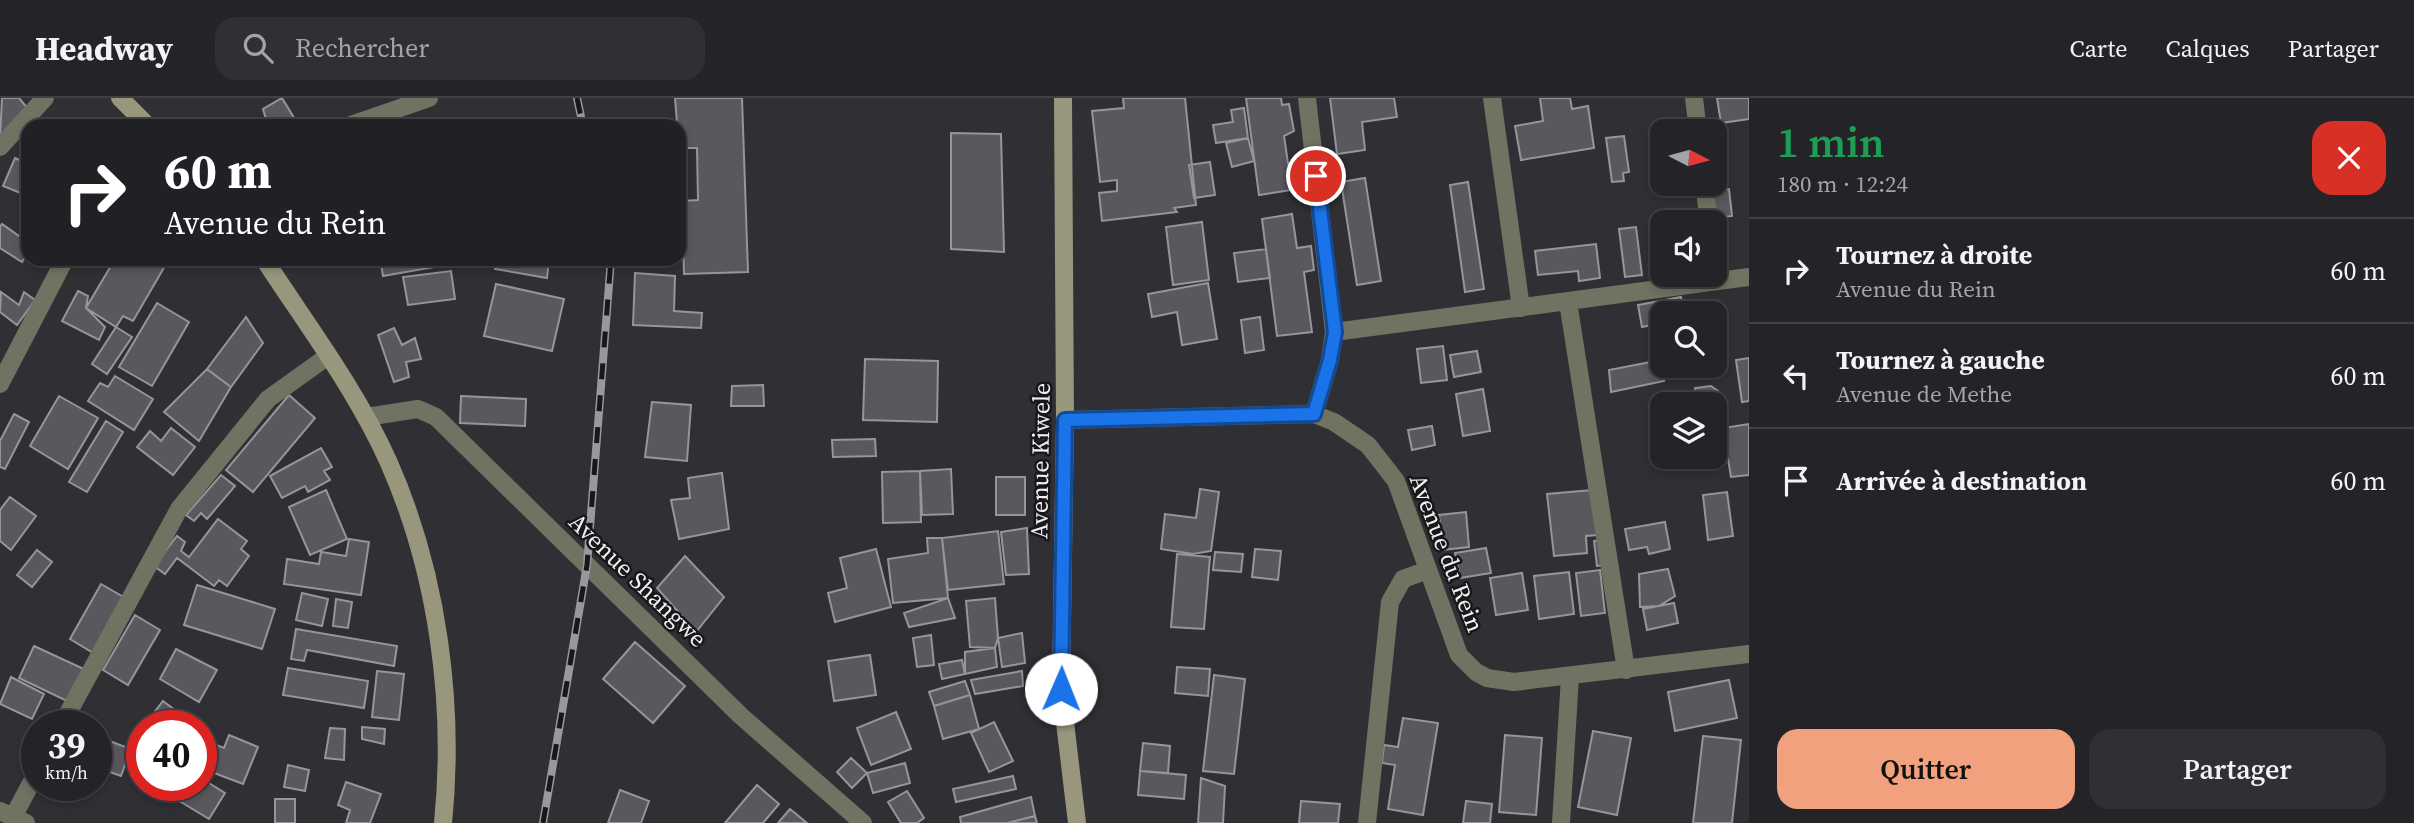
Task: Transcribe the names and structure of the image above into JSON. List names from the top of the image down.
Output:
{
  "streets": {
    "street": ["Avenue Kiwele", "Avenue du Rein", "Avenue Shangwe"]
  },
  "crossings": [
    ["Avenue Kiwele", "Avenue du Rein"]
  ],
  "north": "right",
  "page": {
    "header": "Headway",
    "search": "Rechercher",
    "nav": ["Carte", "Calques", "Partager"],
    "heading": ["1 min", "180 m · 12:24"],
    "turn": ["60 m", "Avenue du Rein"],
    "list": [
      {
        "name": "Tournez à droite",
        "note": "Avenue du Rein",
        "value": "60 m"
      },
      {
        "name": "Tournez à gauche",
        "note": "Avenue de Methe",
        "value": "60 m"
      },
      {
        "name": "Arrivée à destination",
        "value": "60 m"
      }
    ],
    "speed": "39 km/h",
    "limit": "40",
    "buttons": ["Quitter", "Partager"]
  }
}
